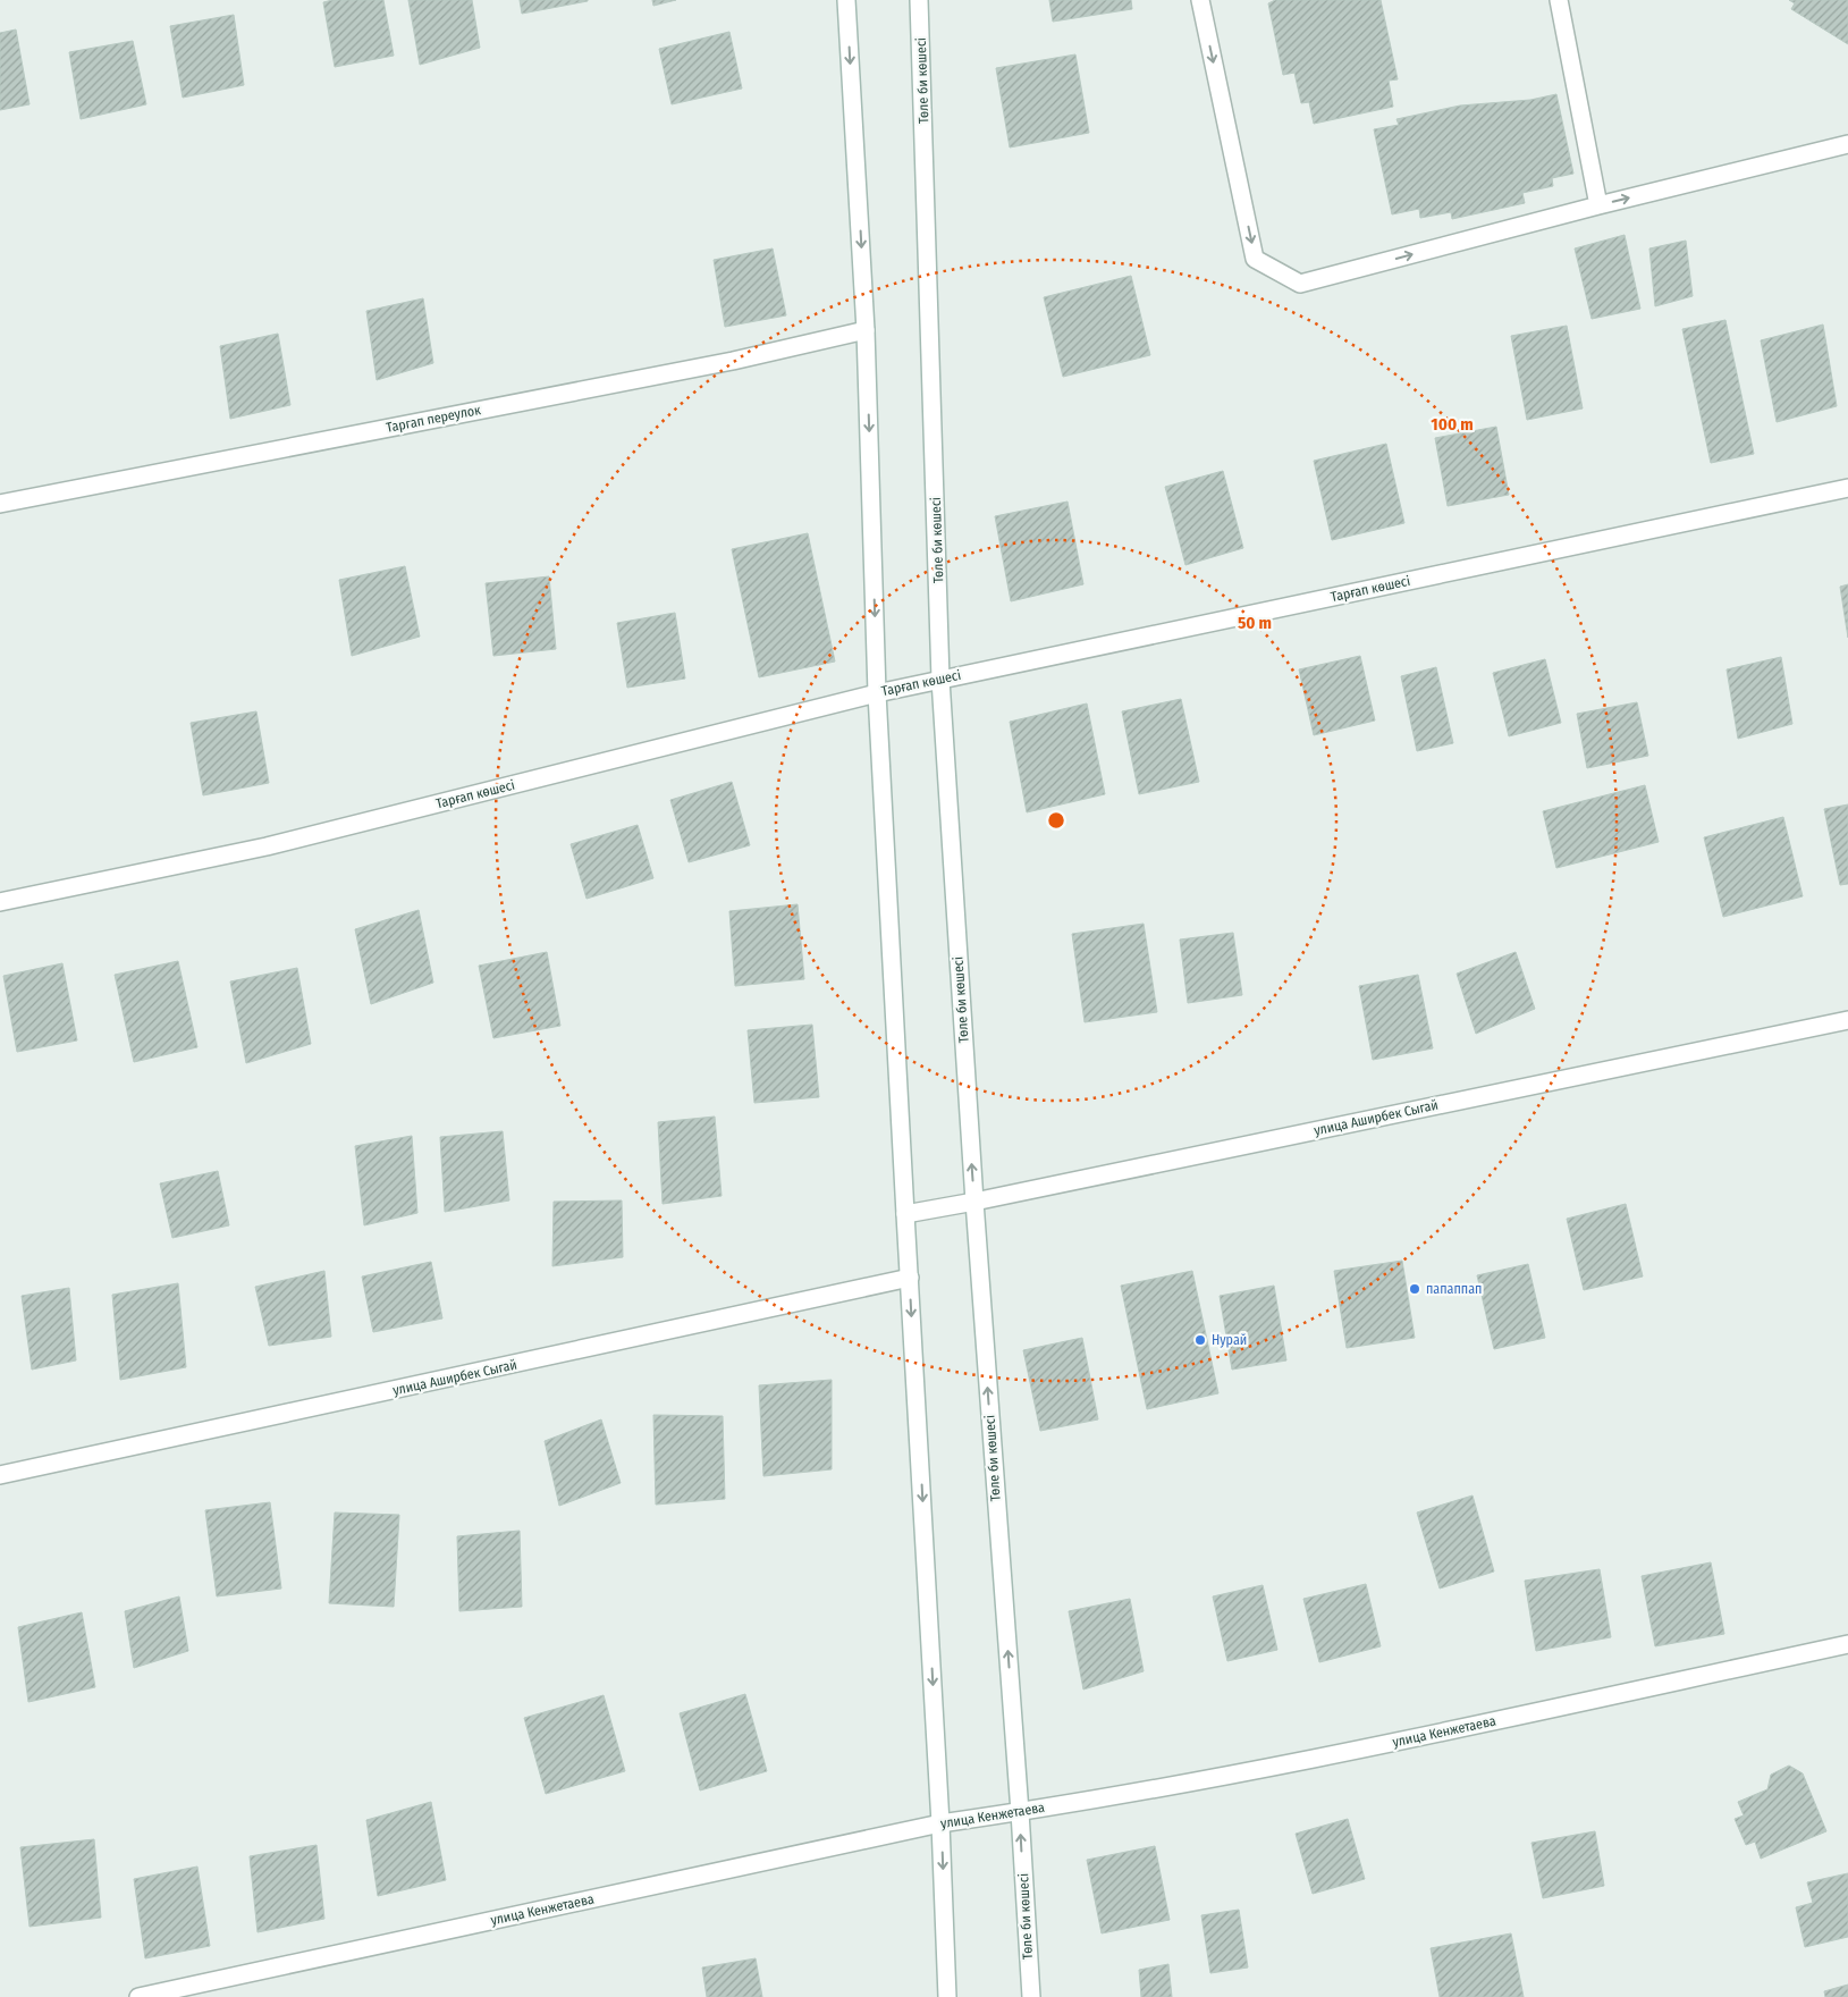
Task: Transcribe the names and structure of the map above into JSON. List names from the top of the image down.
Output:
{
  "streets": {
    "street": [
      "Төле би көшесі",
      "Таргап переулок",
      "Тарғап көшесі",
      "улица Аширбек Сыгай",
      "улица Кенжетаева"
    ]
  },
  "crossings": [
    ["Төле би көшесі", "Тарғап көшесі"],
    ["Төле би көшесі", "улица Аширбек Сыгай"],
    ["Төле би көшесі", "улица Кенжетаева"]
  ],
  "places": ["папаппап", "Нурай"],
  "rings": ["100 m", "50 m"]
}
